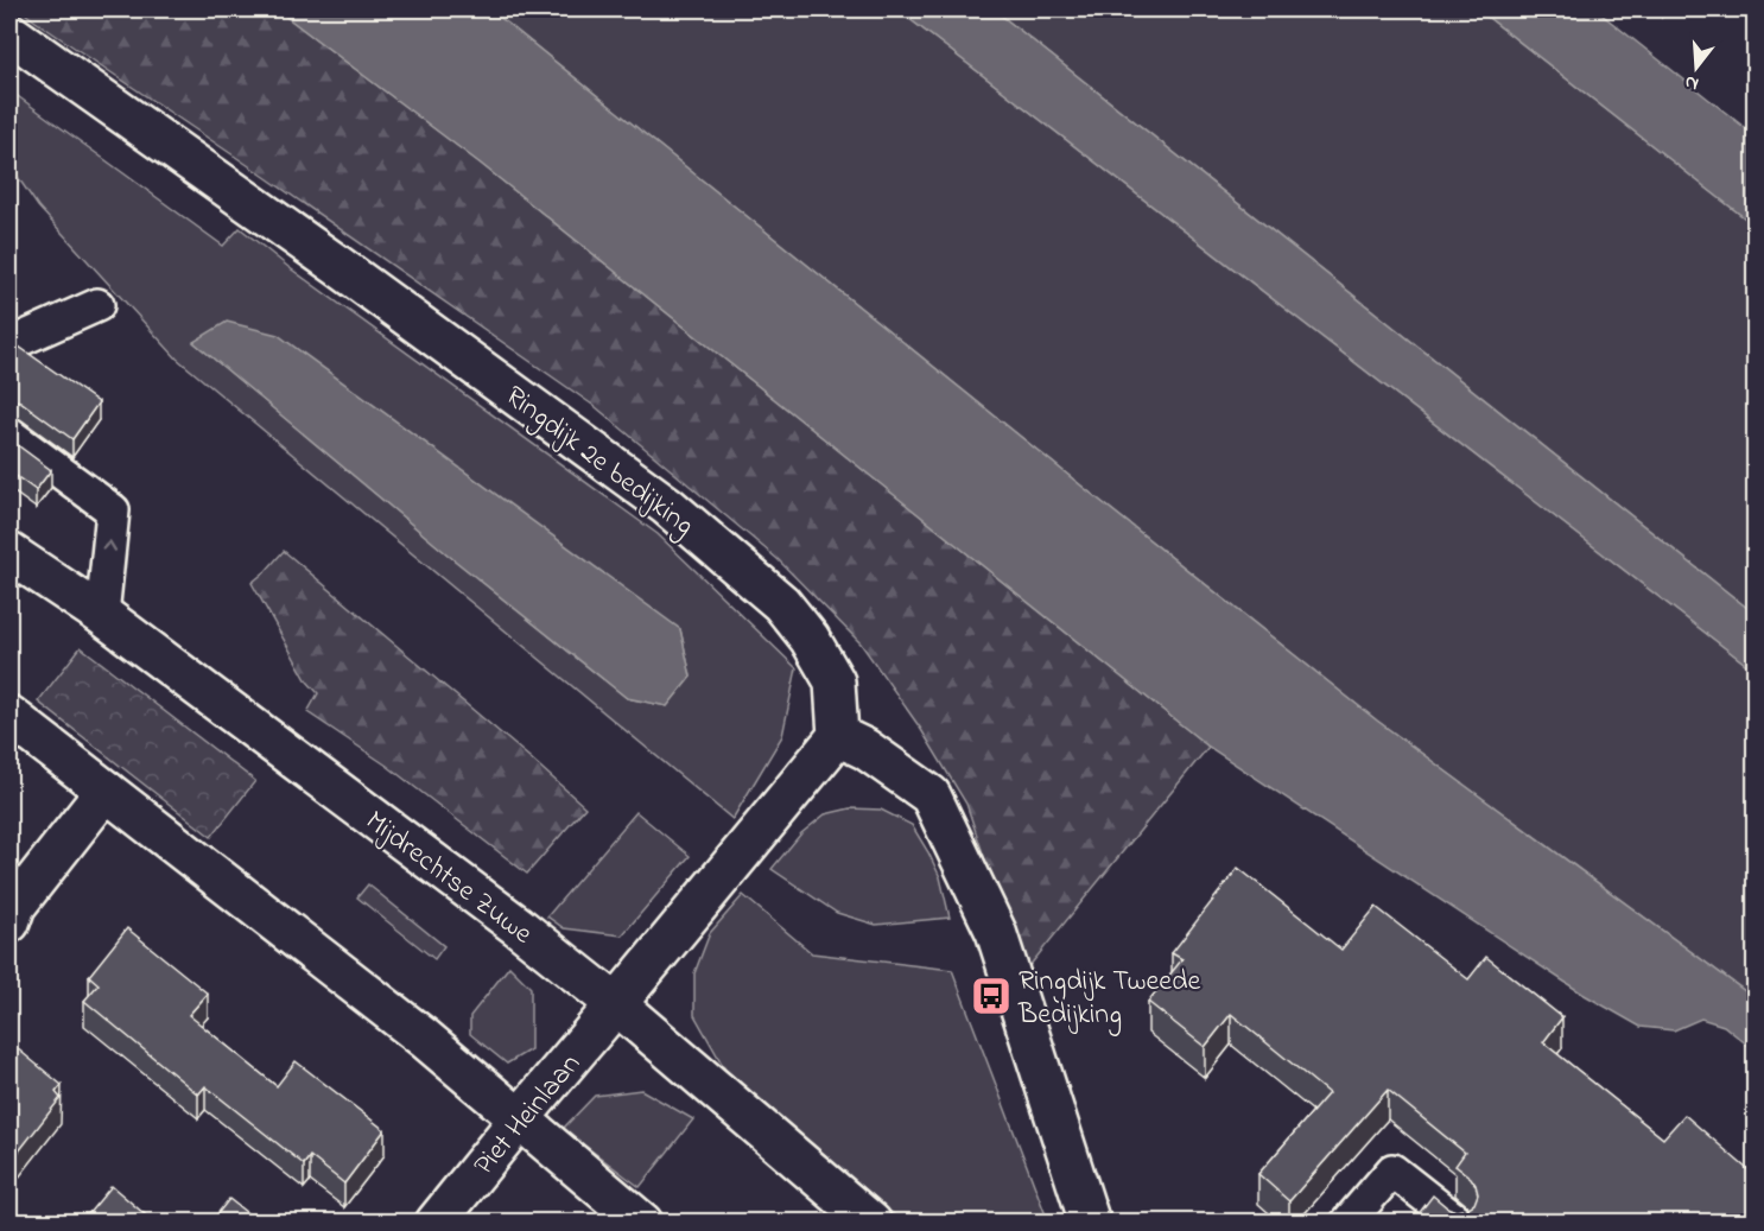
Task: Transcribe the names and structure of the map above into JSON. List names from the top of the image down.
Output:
{
  "streets": {
    "street": ["Ringdijk 2e bedijking", "Mijdrechtse Zuwe", "Piet Heinlaan"]
  },
  "crossings": [
    ["Mijdrechtse Zuwe", "Piet Heinlaan"]
  ],
  "places": {
    "bus stop": ["Ringdijk Tweede Bedijking"]
  },
  "north": "bottom"
}
